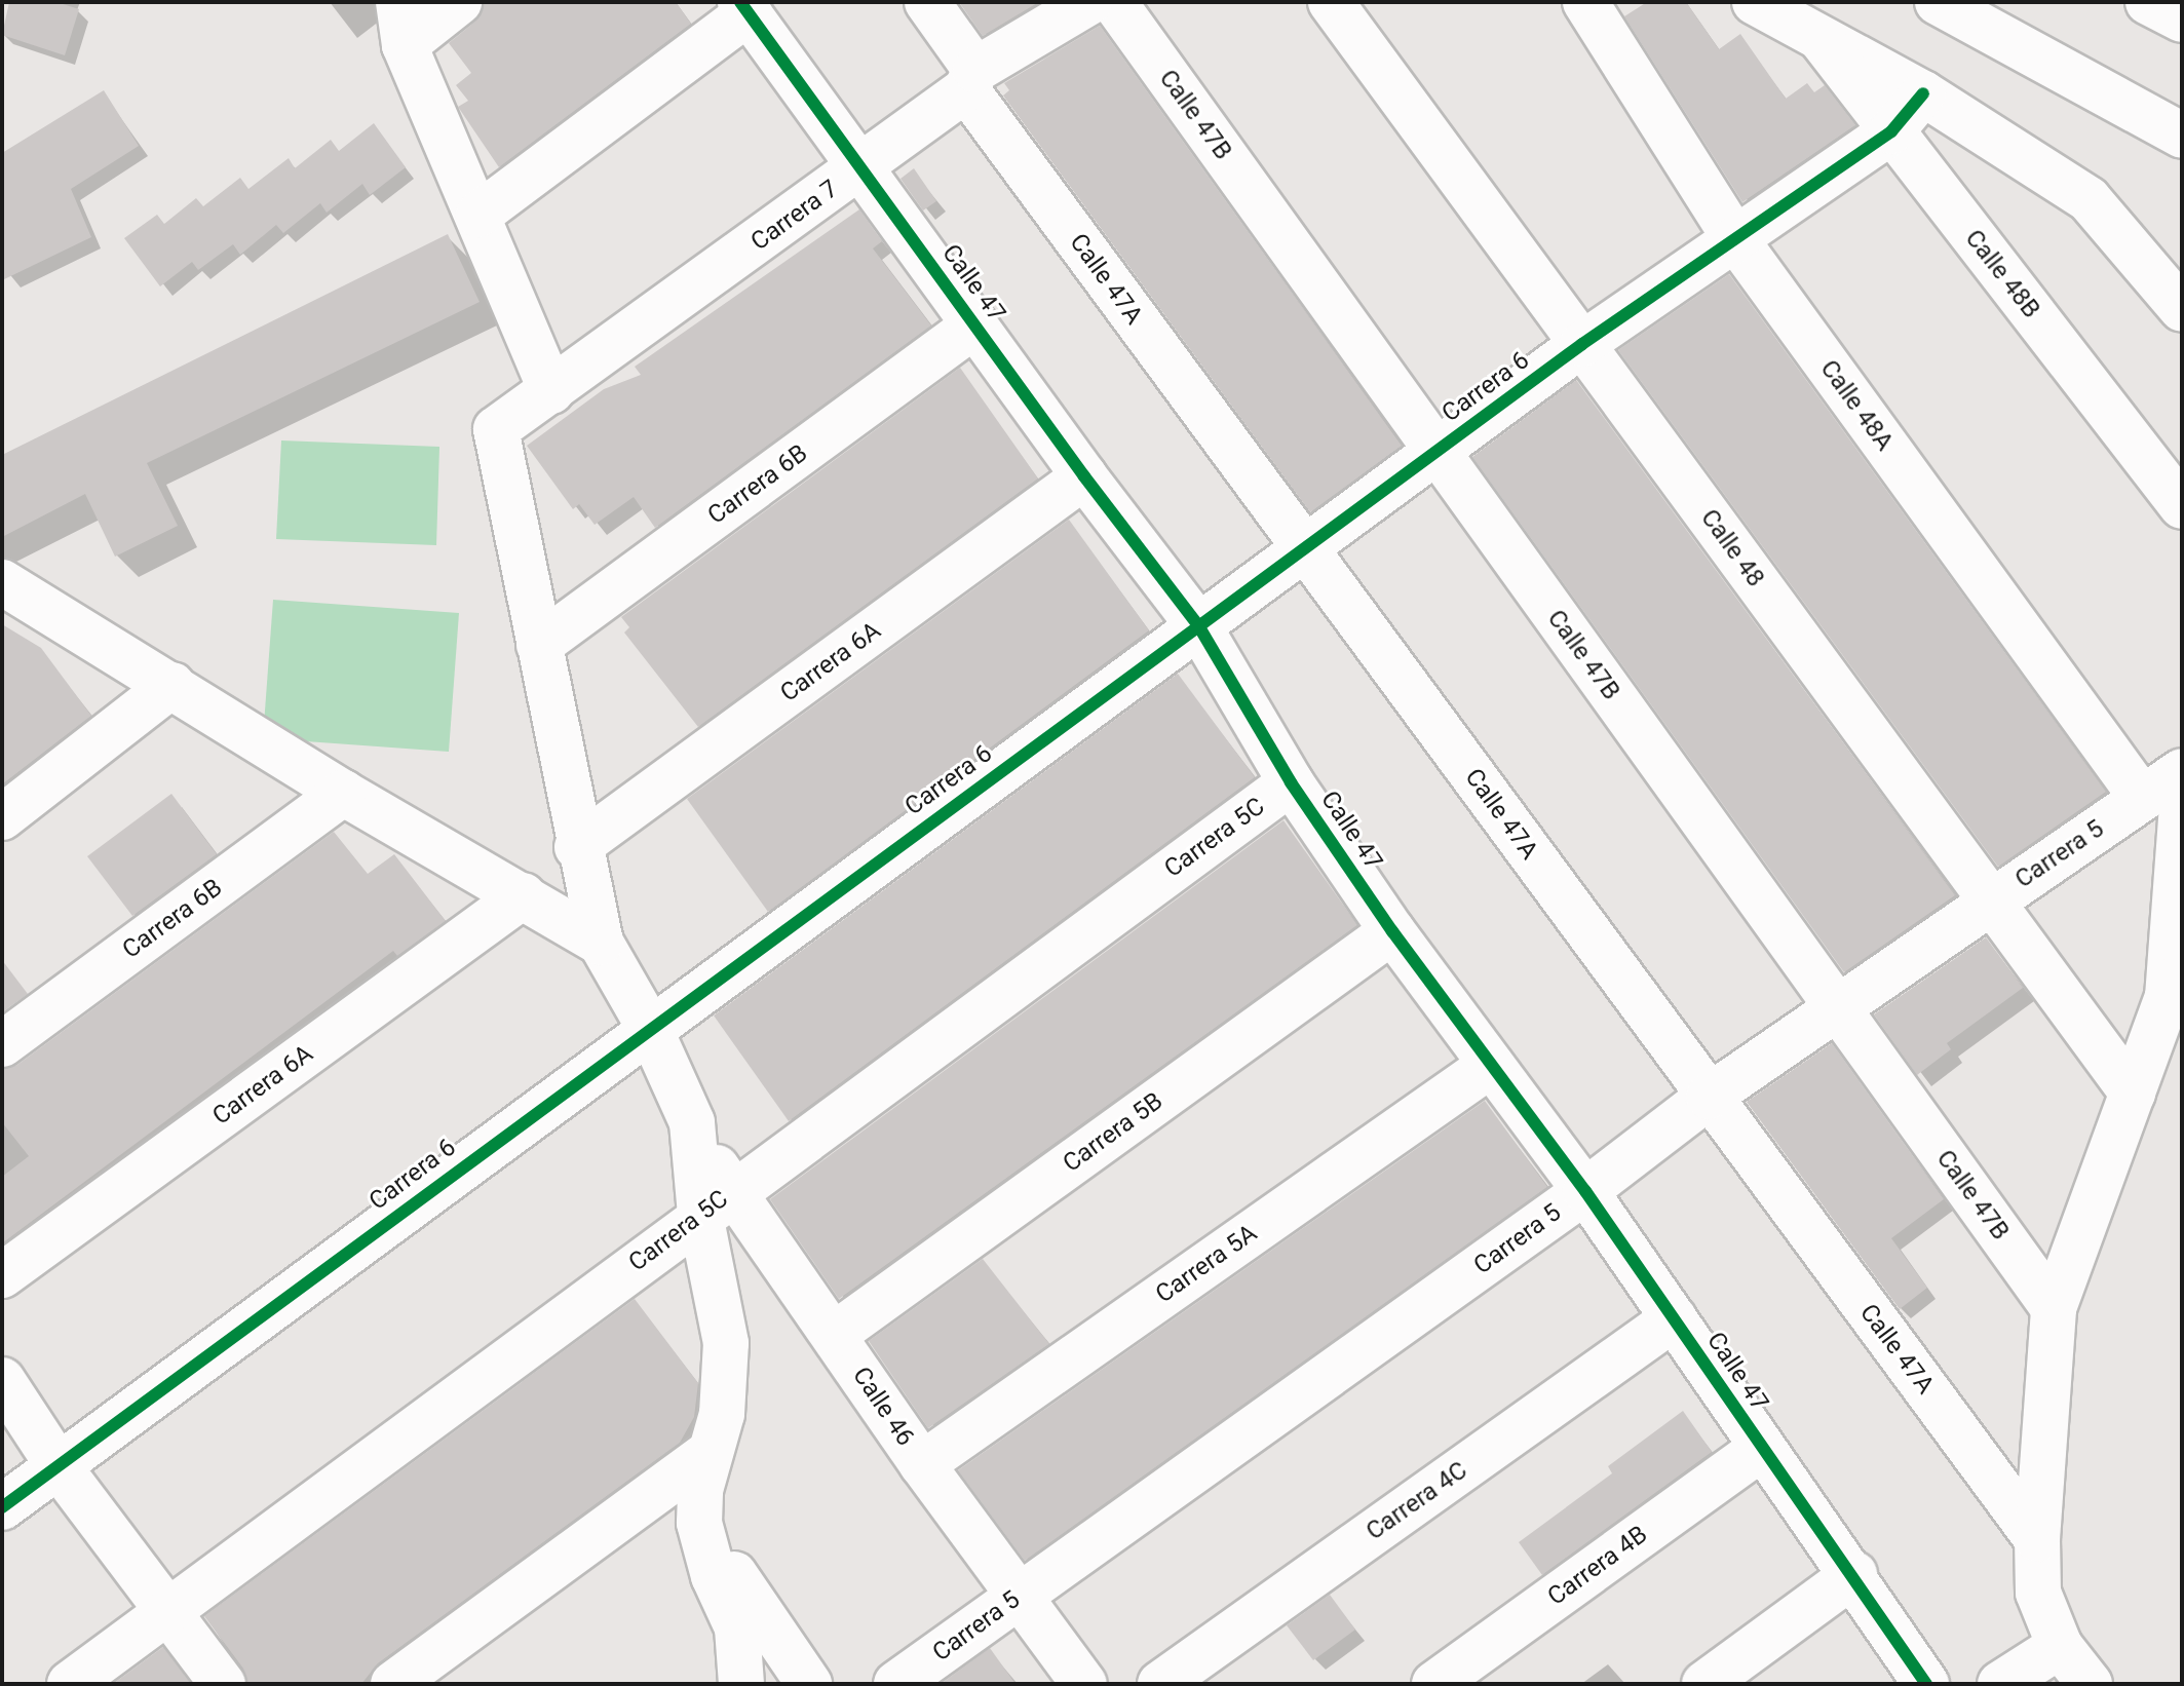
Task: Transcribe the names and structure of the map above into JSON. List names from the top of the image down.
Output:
{
  "streets": {
    "street": [
      "Calle 47B",
      "Carrera 7",
      "Calle 48B",
      "Calle 47A",
      "Calle 47",
      "Carrera 6",
      "Calle 48A",
      "Carrera 6B",
      "Calle 48",
      "Carrera 6A",
      "Carrera 5C",
      "Carrera 5",
      "Carrera 5B",
      "Carrera 5A",
      "Calle 46",
      "Carrera 4C",
      "Carrera 4B"
    ]
  },
  "crossings": [
    ["Calle 47B", "Carrera 6"],
    ["Calle 47B", "Carrera 5"],
    ["Carrera 7", "Calle 47A"],
    ["Carrera 7", "Calle 47"],
    ["Carrera 7", "Carrera 6B"],
    ["Calle 48B", "Carrera 6"],
    ["Calle 47A", "Carrera 6"],
    ["Calle 47A", "Carrera 5"],
    ["Calle 47", "Carrera 6"],
    ["Calle 47", "Carrera 6B"],
    ["Calle 47", "Carrera 6A"],
    ["Calle 47", "Carrera 5C"],
    ["Calle 47", "Carrera 5"],
    ["Calle 47", "Carrera 5B"],
    ["Calle 47", "Carrera 5A"],
    ["Calle 47", "Carrera 4C"],
    ["Calle 47", "Carrera 4B"],
    ["Carrera 6", "Calle 48A"],
    ["Carrera 6", "Calle 48"],
    ["Calle 48A", "Carrera 5"],
    ["Calle 48", "Carrera 5"],
    ["Carrera 5C", "Calle 46"],
    ["Carrera 5", "Calle 46"],
    ["Carrera 5B", "Calle 46"],
    ["Carrera 5A", "Calle 46"]
  ]
}
